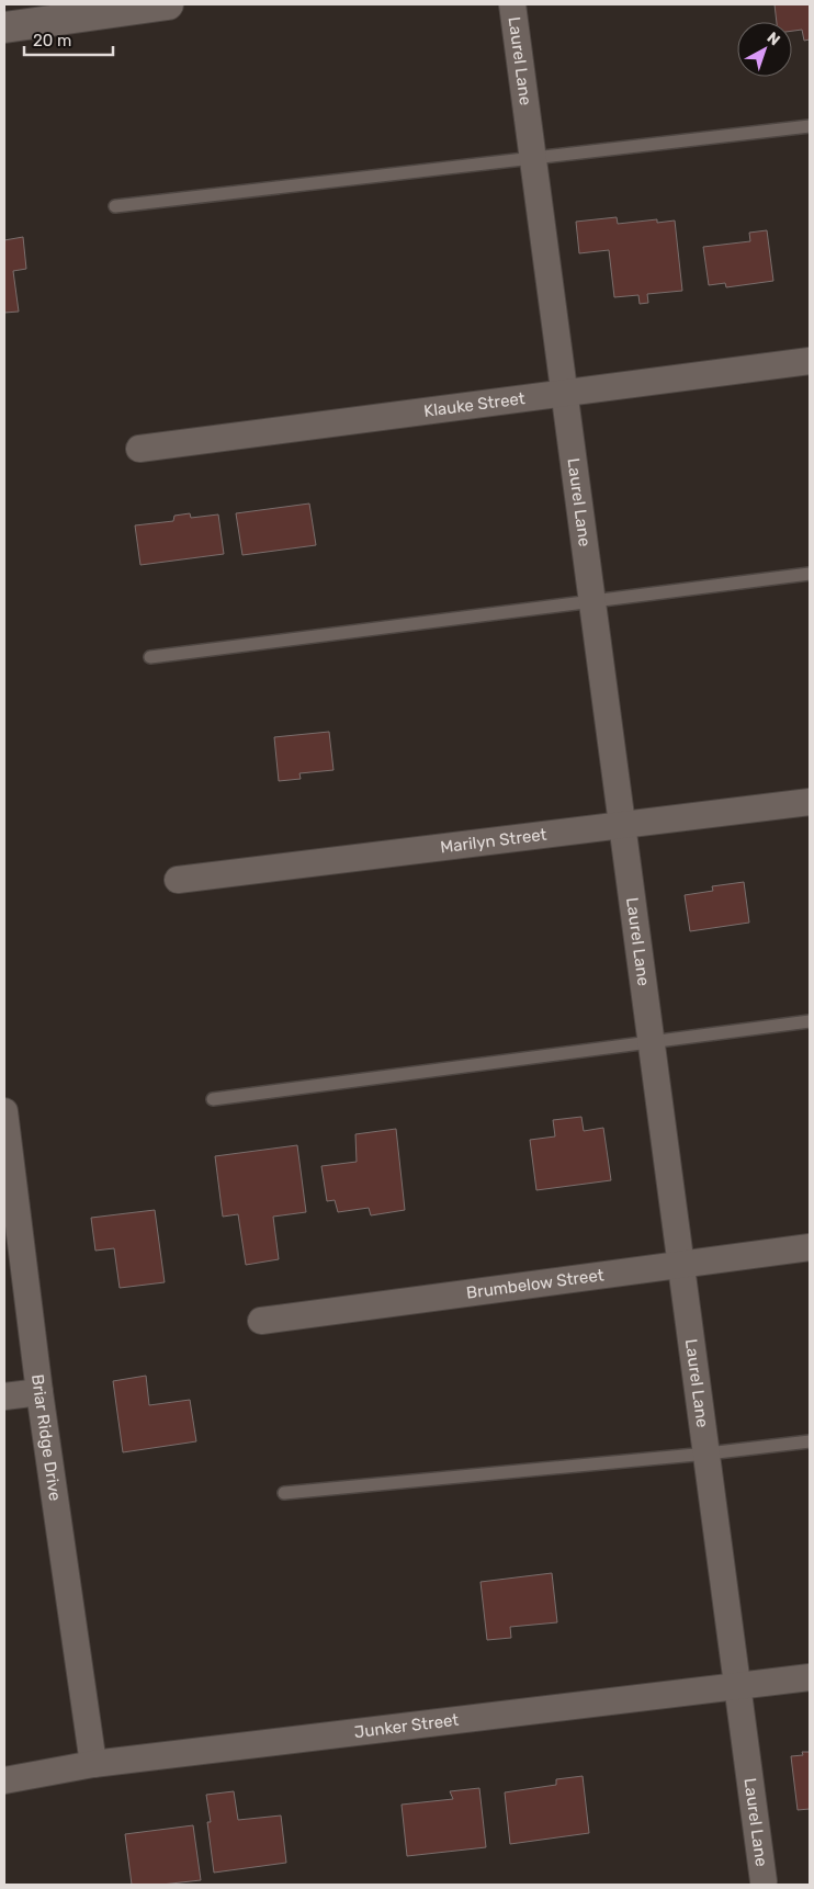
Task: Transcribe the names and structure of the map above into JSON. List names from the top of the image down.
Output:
{
  "streets": {
    "street": [
      "Laurel Lane",
      "Klauke Street",
      "Marilyn Street",
      "Brumbelow Street",
      "Briar Ridge Drive",
      "Junker Street"
    ]
  },
  "crossings": [
    ["Laurel Lane", "Klauke Street"],
    ["Laurel Lane", "Marilyn Street"],
    ["Laurel Lane", "Brumbelow Street"],
    ["Laurel Lane", "Junker Street"],
    ["Briar Ridge Drive", "Junker Street"]
  ],
  "scale_bar": "20 m",
  "north": "top right"
}
